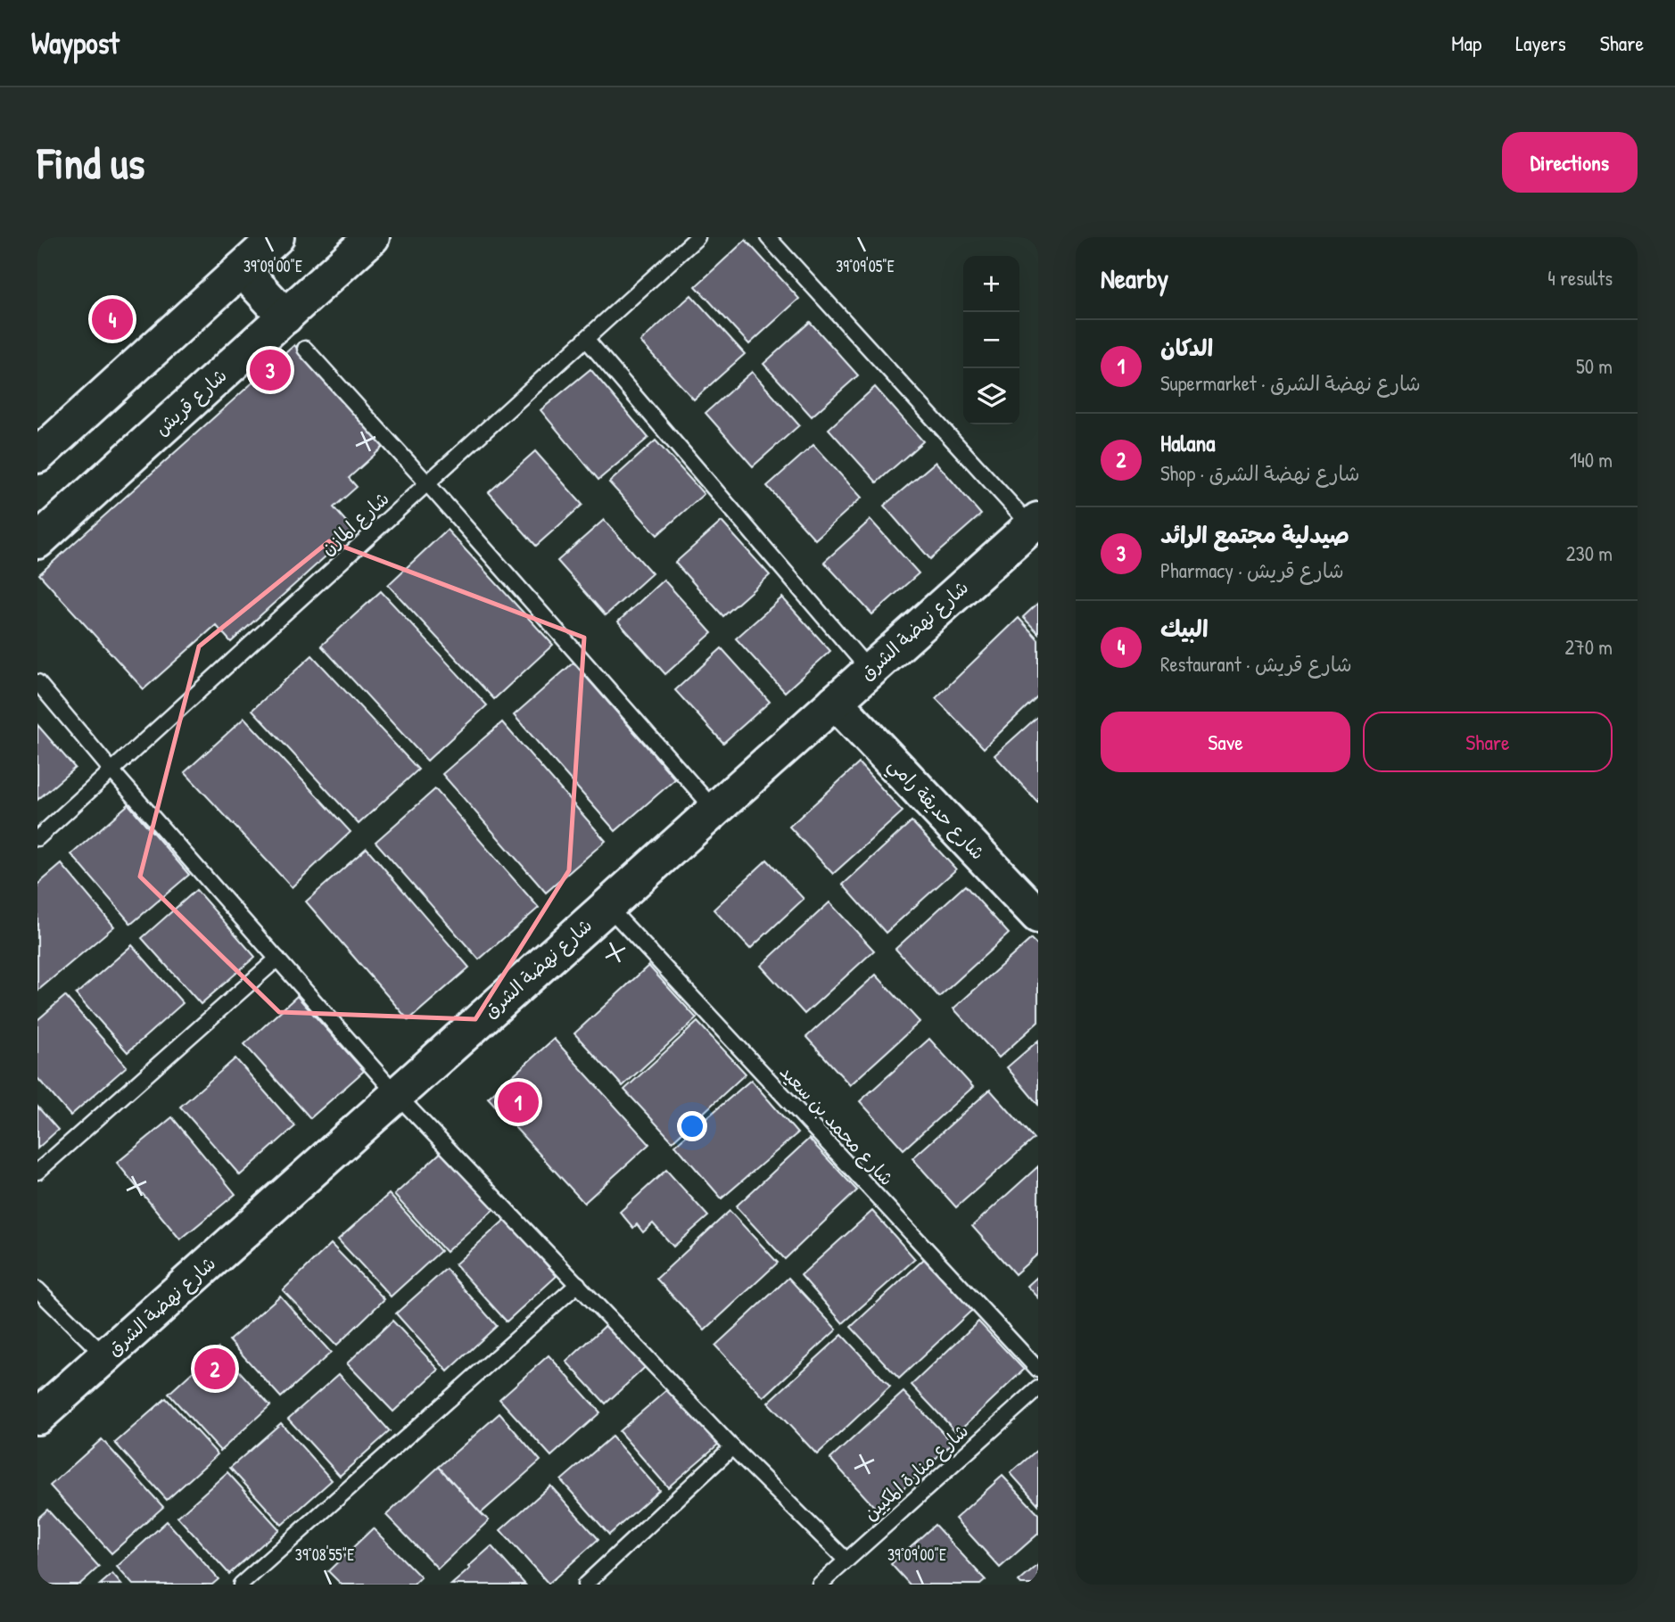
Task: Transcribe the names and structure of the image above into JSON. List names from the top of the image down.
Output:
{
  "streets": {
    "street": ["شارع قريش", "شارع نهضة الشرق", "شارع حديقة رامي"],
    "lane": ["شارع المازن", "شارع محمد بن سعيد", "شارع منارة المكيين"]
  },
  "crossings": [
    ["شارع نهضة الشرق", "شارع حديقة رامي"],
    ["شارع نهضة الشرق", "شارع محمد بن سعيد"]
  ],
  "page": {
    "header": "Waypost",
    "nav": ["Map", "Layers", "Share"],
    "buttons": [
      "Directions",
      ["Save", "Share"]
    ],
    "title": "Find us",
    "heading": ["Nearby", "4 results"],
    "map_buttons": ["+", "−"],
    "pins": [
      "4",
      "3",
      "1",
      "2"
    ],
    "list": [
      {
        "mark": "1",
        "name": "الدكان",
        "note": "Supermarket · شارع نهضة الشرق",
        "value": "50 m"
      },
      {
        "mark": "2",
        "name": "Halana",
        "note": "Shop · شارع نهضة الشرق",
        "value": "140 m"
      },
      {
        "mark": "3",
        "name": "صيدلية مجتمع الرائد",
        "note": "Pharmacy · شارع قريش",
        "value": "230 m"
      },
      {
        "mark": "4",
        "name": "البيك",
        "note": "Restaurant · شارع قريش",
        "value": "270 m"
      }
    ]
  },
  "coordinates": ["39°09'00\"E", "39°09'05\"E", "39°08'55\"E"]
}
